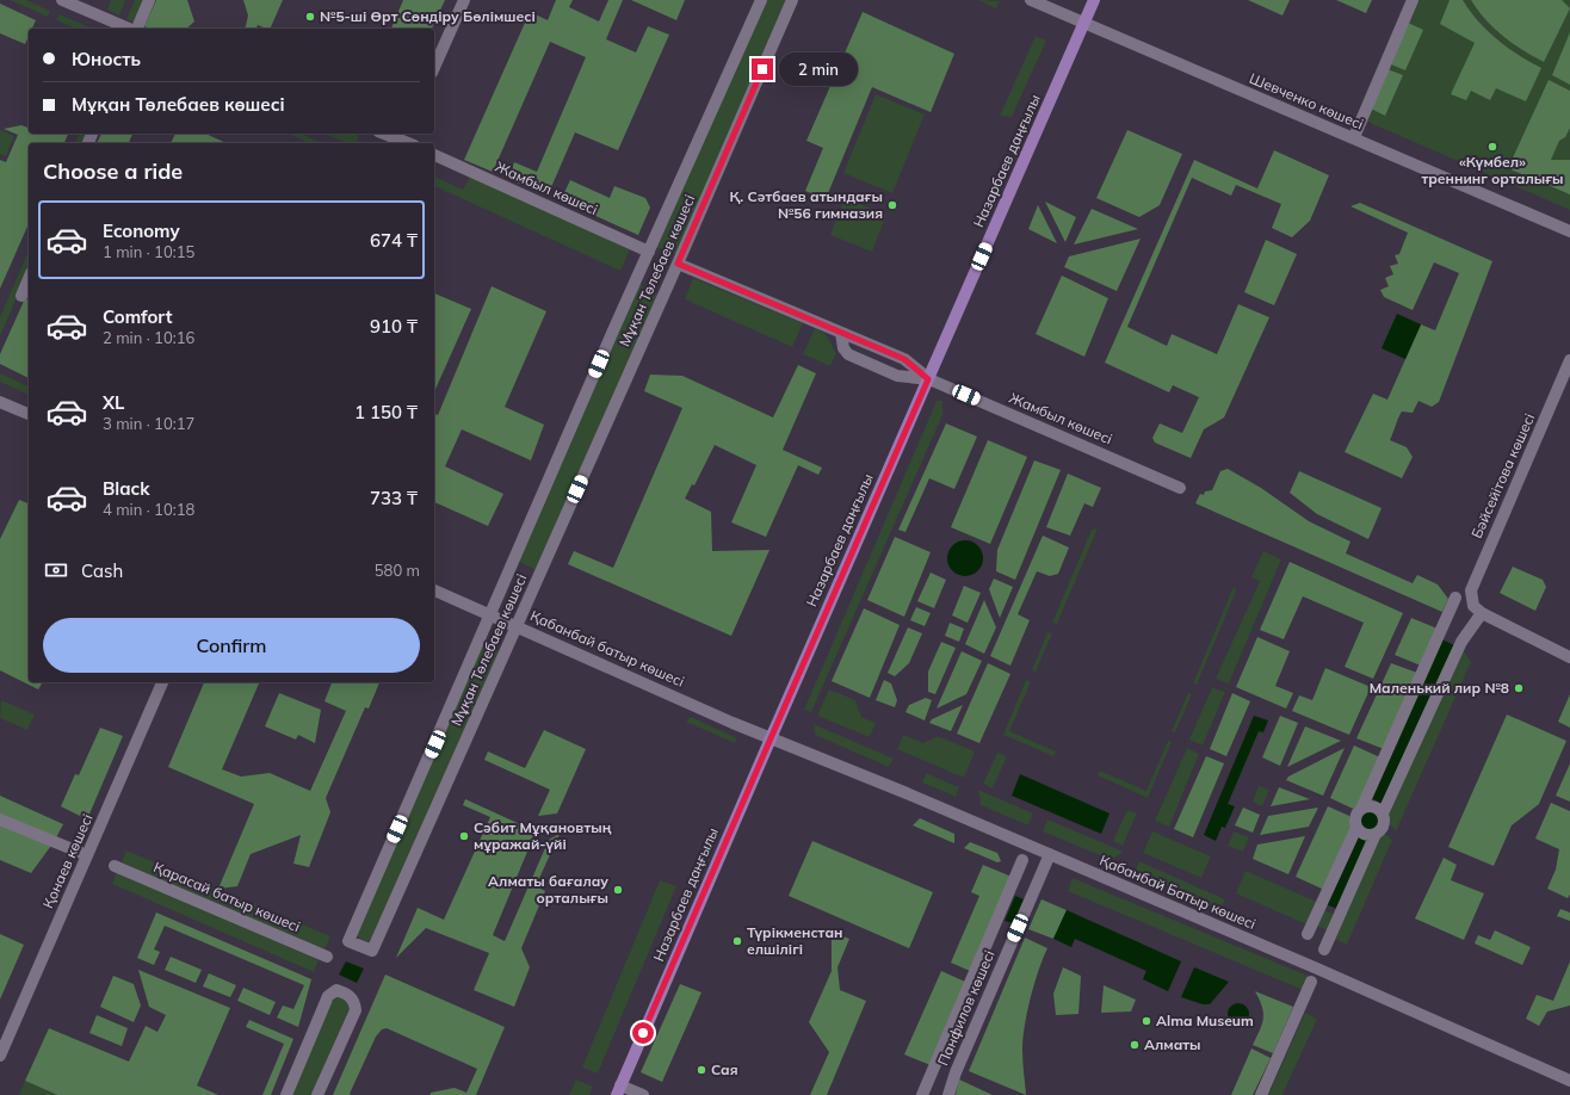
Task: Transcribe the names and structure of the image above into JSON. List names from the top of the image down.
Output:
{
  "streets": {
    "main road": ["Назарбаев даңғылы"],
    "street": [
      "Шевченко көшесі",
      "Жамбыл көшесі",
      "Мұқан Төлебаев көшесі",
      "Бәйсейітова көшесі",
      "Қабанбай батыр көшесі",
      "Қонаев көшесі",
      "Қабанбай Батыр көшесі",
      "Қарасай батыр көшесі",
      "Панфилов көшесі"
    ]
  },
  "crossings": [
    ["Шевченко көшесі", "Назарбаев даңғылы"],
    ["Назарбаев даңғылы", "Жамбыл көшесі"],
    ["Назарбаев даңғылы", "Қабанбай батыр көшесі"],
    ["Назарбаев даңғылы", "Қабанбай Батыр көшесі"],
    ["Жамбыл көшесі", "Мұқан Төлебаев көшесі"],
    ["Мұқан Төлебаев көшесі", "Қабанбай батыр көшесі"],
    ["Қабанбай батыр көшесі", "Қабанбай Батыр көшесі"],
    ["Қабанбай Батыр көшесі", "Панфилов көшесі"]
  ],
  "places": [
    "№5-ші Өрт Сөндіру Бөлімшесі",
    "«Күмбел» треннинг орталығы",
    "Қ. Сәтбаев атындағы №56 гимназия",
    "Маленький лир №8",
    "Сәбит Мұқановтың мұражай-үйі",
    "Алматы бағалау орталығы",
    "Түрікменстан елшілігі",
    "Alma Museum",
    "Алматы",
    "Сая"
  ],
  "page": {
    "banner": ["Юность", "Мұқан Төлебаев көшесі"],
    "bubble": "2 min",
    "heading": "Choose a ride",
    "list": [
      {
        "name": "Economy",
        "note": "1 min · 10:15",
        "value": "674 ₸"
      },
      {
        "name": "Comfort",
        "note": "2 min · 10:16",
        "value": "910 ₸"
      },
      {
        "name": "XL",
        "note": "3 min · 10:17",
        "value": "1 150 ₸"
      },
      {
        "name": "Black",
        "note": "4 min · 10:18",
        "value": "733 ₸"
      }
    ],
    "pay": ["Cash", "580 m"],
    "buttons": "Confirm"
  }
}
